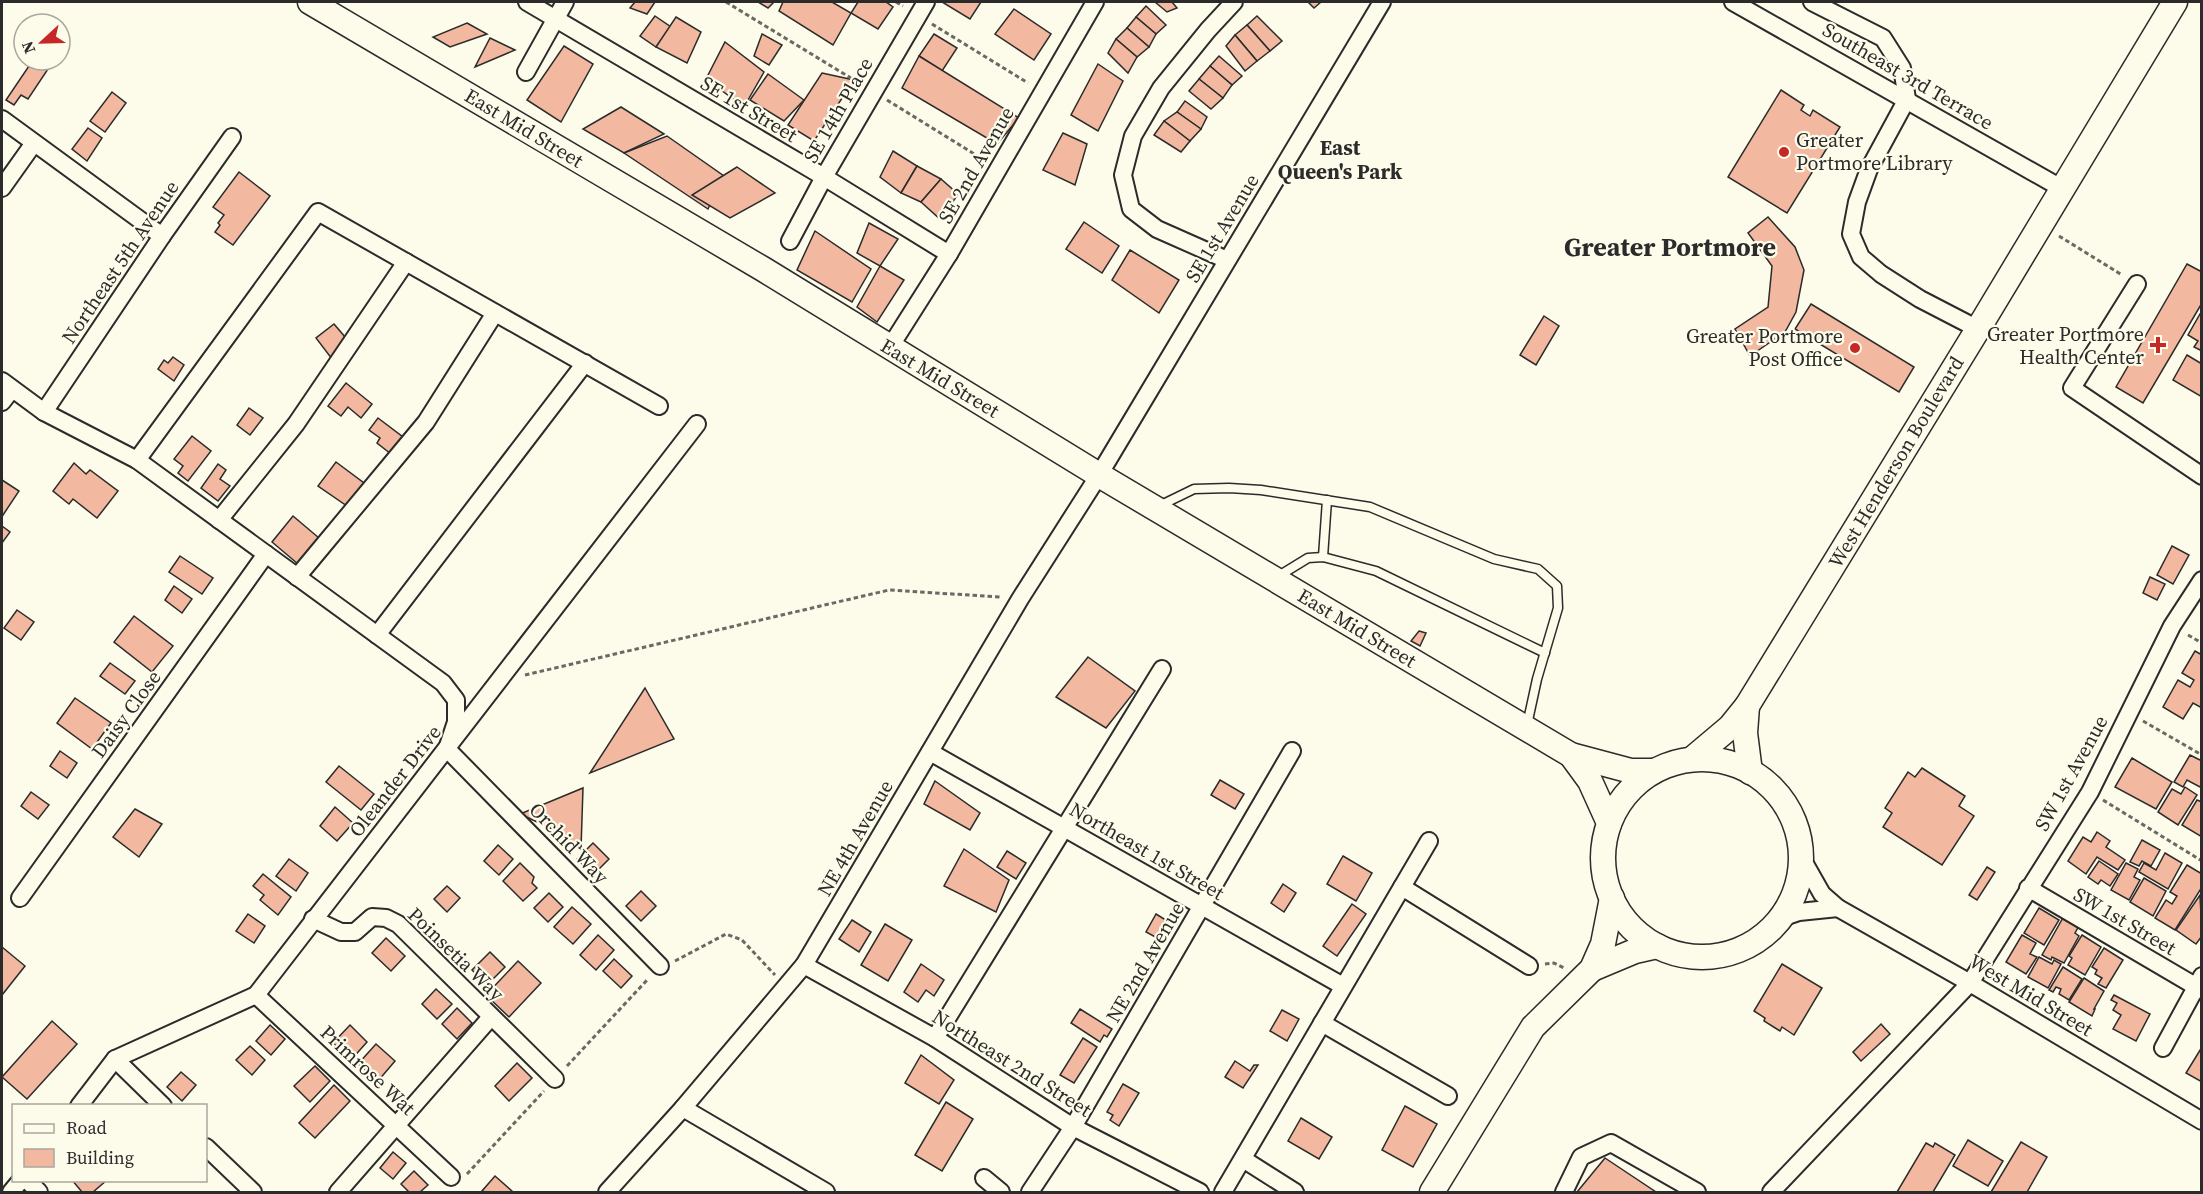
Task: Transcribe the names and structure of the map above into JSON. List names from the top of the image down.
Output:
{
  "streets": {
    "street": [
      "Southeast 3rd Terrace",
      "SE 1st Street",
      "SE 14th Place",
      "East Mid Street",
      "SE 2nd Avenue",
      "SE 1st Avenue",
      "Northeast 5th Avenue",
      "West Henderson Boulevard",
      "Daisy Close",
      "SW 1st Avenue",
      "Oleander Drive",
      "NE 4th Avenue",
      "Orchid Way",
      "Northeast 1st Street",
      "SW 1st Street",
      "Poinsetia Way",
      "NE 2nd Avenue",
      "West Mid Street",
      "Northeast 2nd Street",
      "Primrose Wat"
    ]
  },
  "crossings": [
    ["Southeast 3rd Terrace", "West Henderson Boulevard"],
    ["SE 1st Street", "SE 14th Place"],
    ["SE 1st Street", "SE 2nd Avenue"],
    ["East Mid Street", "SE 2nd Avenue"],
    ["East Mid Street", "SE 1st Avenue"],
    ["East Mid Street", "West Henderson Boulevard"],
    ["East Mid Street", "NE 4th Avenue"],
    ["East Mid Street", "West Mid Street"],
    ["SE 1st Avenue", "NE 4th Avenue"],
    ["West Henderson Boulevard", "West Mid Street"],
    ["SW 1st Avenue", "SW 1st Street"],
    ["SW 1st Avenue", "West Mid Street"],
    ["Oleander Drive", "Orchid Way"],
    ["Oleander Drive", "Poinsetia Way"],
    ["Oleander Drive", "Primrose Wat"],
    ["NE 4th Avenue", "Northeast 1st Street"],
    ["NE 4th Avenue", "Northeast 2nd Street"],
    ["Northeast 1st Street", "NE 2nd Avenue"],
    ["NE 2nd Avenue", "Northeast 2nd Street"]
  ],
  "districts": ["East Queen's Park", "Greater Portmore"],
  "places": {
    "other": ["Greater Portmore Library", "Greater Portmore Post Office"],
    "health": ["Greater Portmore Health Center"]
  },
  "legend": ["Road", "Building"],
  "north": "left"
}
